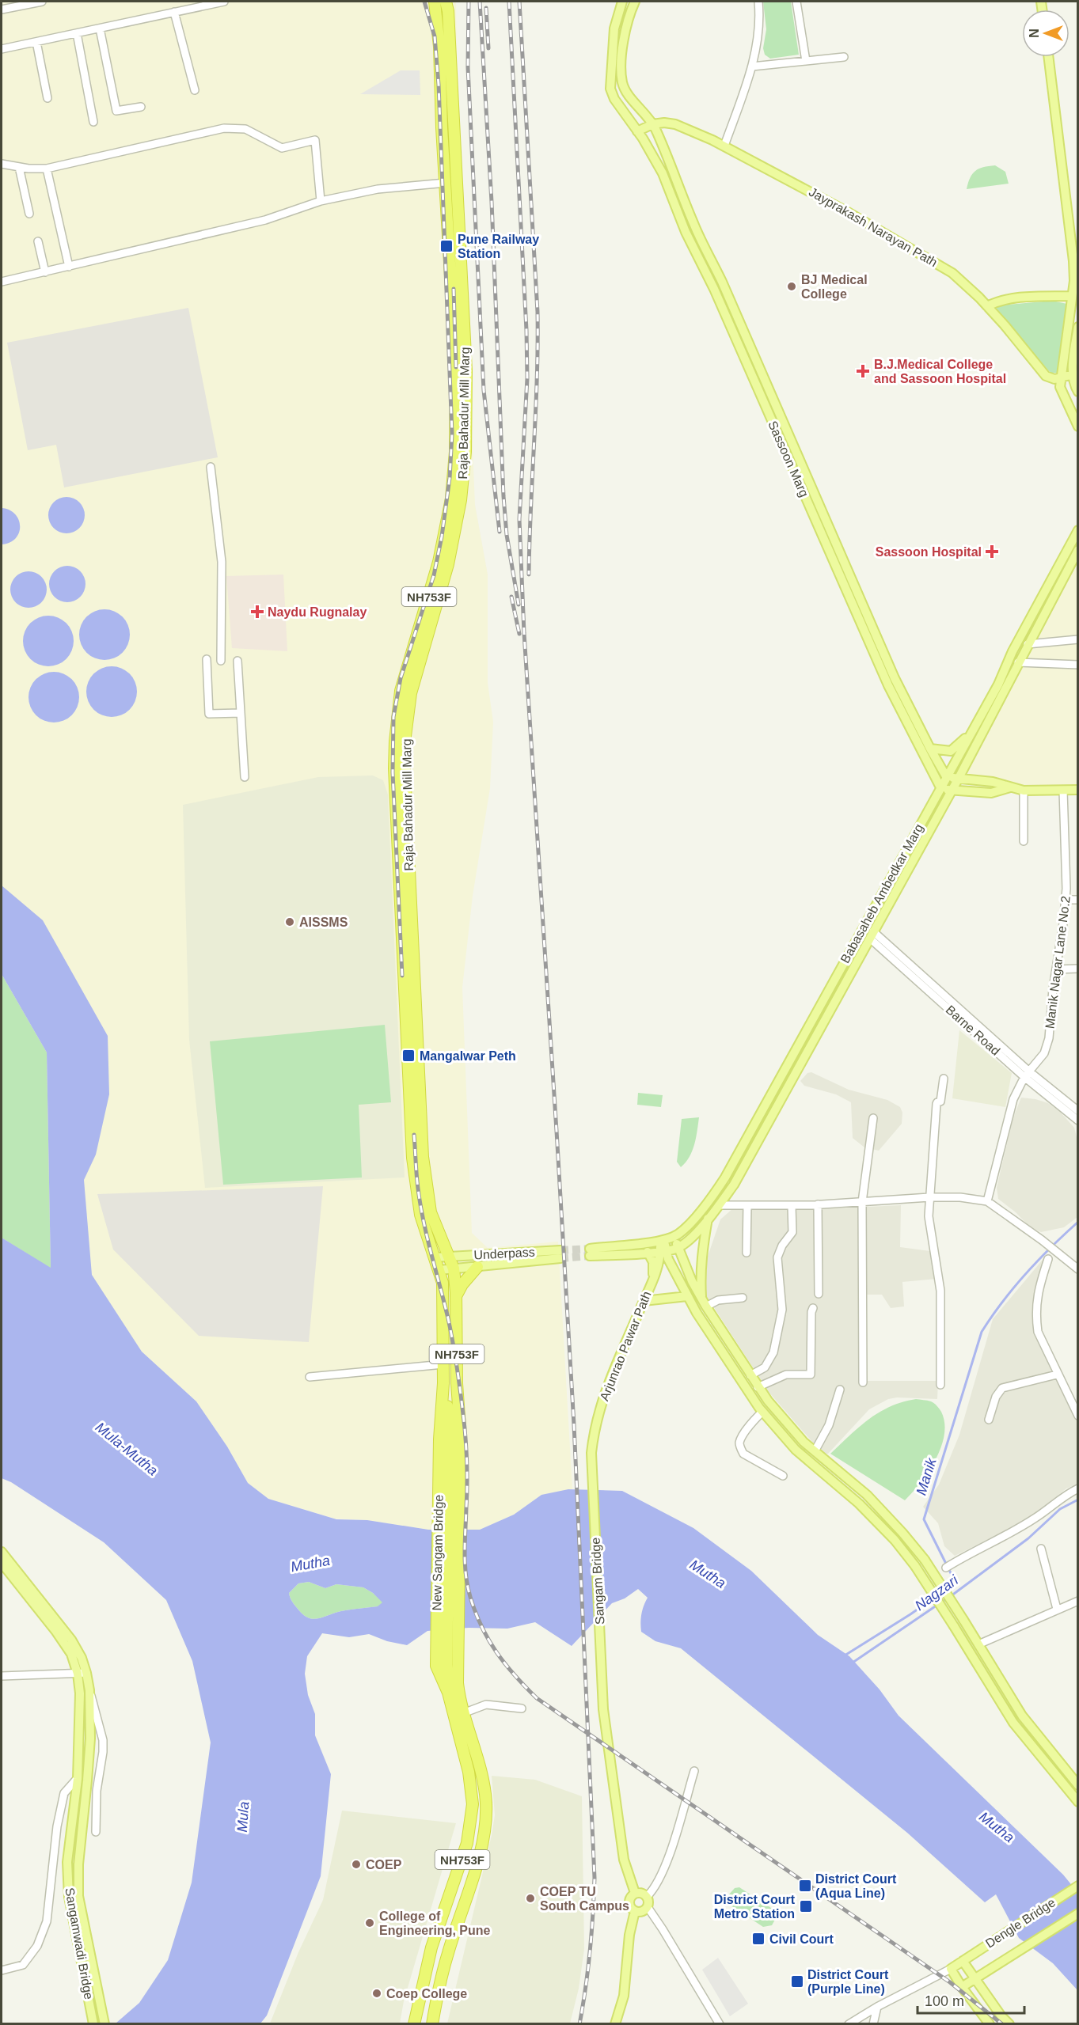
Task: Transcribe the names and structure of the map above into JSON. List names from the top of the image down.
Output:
{
  "streets": {
    "highway": ["Raja Bahadur Mill Marg", "NH753F", "New Sangam Bridge"],
    "main road": [
      "Jayprakash Narayan Path",
      "Sassoon Marg",
      "Babasaheb Ambedkar Marg",
      "Underpass",
      "Arjunrao Pawar Path",
      "Sangam Bridge",
      "Dengle Bridge",
      "Sangamwadi Bridge"
    ],
    "street": ["Manik Nagar Lane No.2", "Barne Road"]
  },
  "crossings": [
    ["Jayprakash Narayan Path", "Sassoon Marg"],
    ["Raja Bahadur Mill Marg", "Underpass"],
    ["Raja Bahadur Mill Marg", "New Sangam Bridge"],
    ["Sassoon Marg", "Babasaheb Ambedkar Marg"],
    ["NH753F", "New Sangam Bridge"],
    ["Babasaheb Ambedkar Marg", "Barne Road"],
    ["Manik Nagar Lane No.2", "Barne Road"],
    ["Arjunrao Pawar Path", "Sangam Bridge"]
  ],
  "water": [
    "Mula-Mutha",
    "Manik",
    "Mutha",
    "Nagzari",
    "Mula"
  ],
  "places": {
    "transit": [
      "Pune Railway Station",
      "Mangalwar Peth",
      "District Court (Aqua Line)",
      "District Court Metro Station",
      "Civil Court",
      "District Court (Purple Line)"
    ],
    "other": [
      "BJ Medical College",
      "AISSMS",
      "COEP",
      "COEP TU South Campus",
      "College of Engineering, Pune",
      "Coep College"
    ],
    "health": ["B.J.Medical College and Sassoon Hospital", "Sassoon Hospital", "Naydu Rugnalay"]
  },
  "scale_bar": "100 m",
  "north": "left"
}
